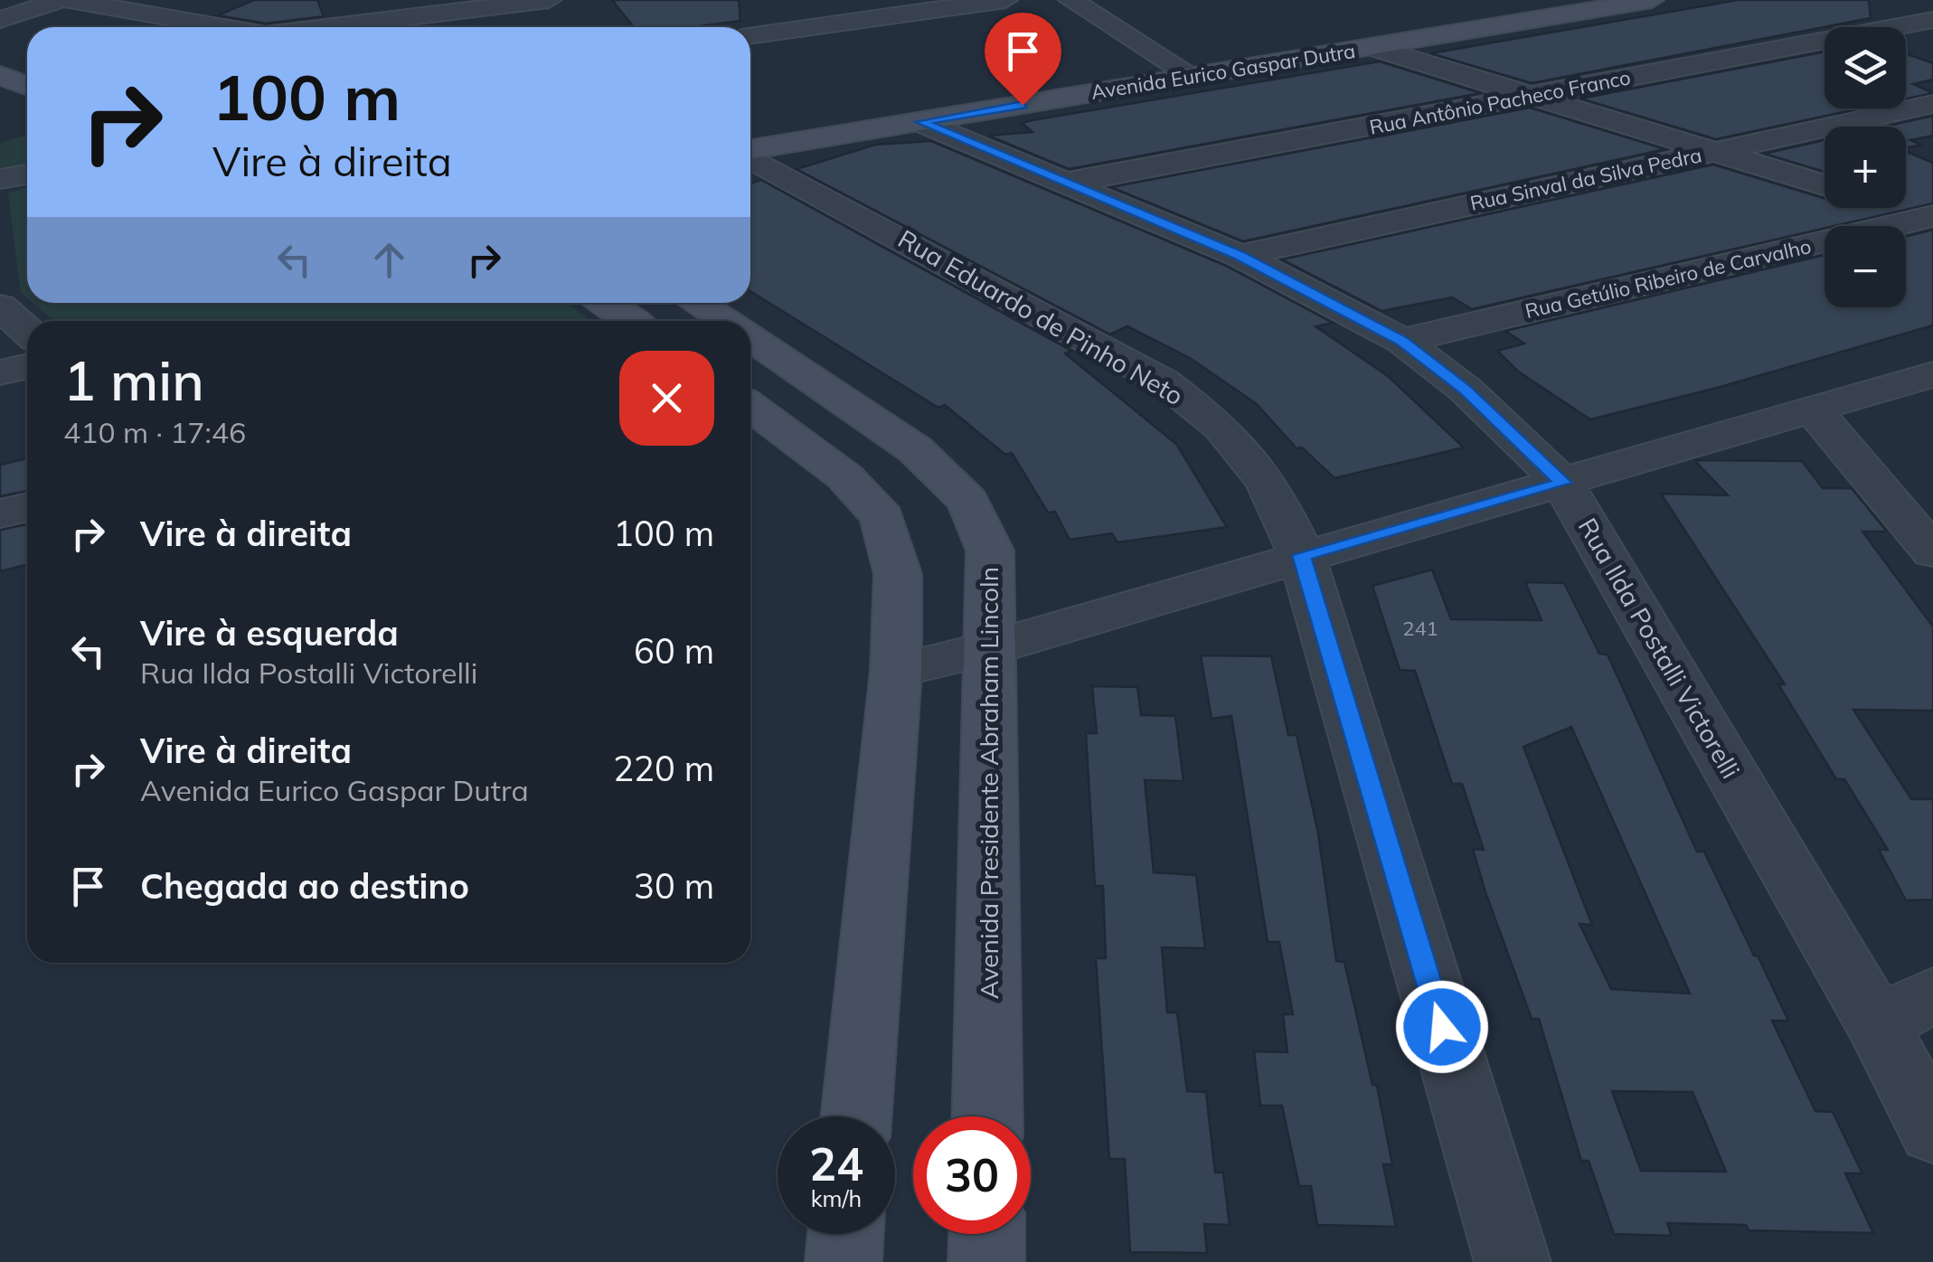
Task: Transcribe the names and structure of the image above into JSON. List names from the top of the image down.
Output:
{
  "streets": {
    "street": [
      "Avenida Eurico Gaspar Dutra",
      "Rua Antônio Pacheco Franco",
      "Rua Sinval da Silva Pedra",
      "Rua Getúlio Ribeiro de Carvalho",
      "Rua Eduardo de Pinho Neto",
      "Rua Ilda Postalli Victorelli",
      "Avenida Presidente Abraham Lincoln"
    ]
  },
  "crossings": [
    ["Avenida Eurico Gaspar Dutra", "Rua Ilda Postalli Victorelli"],
    ["Rua Antônio Pacheco Franco", "Rua Ilda Postalli Victorelli"],
    ["Rua Sinval da Silva Pedra", "Rua Ilda Postalli Victorelli"],
    ["Rua Getúlio Ribeiro de Carvalho", "Rua Ilda Postalli Victorelli"]
  ],
  "house_numbers": ["241"],
  "page": {
    "map_buttons": ["+", "−"],
    "turn": ["100 m", "Vire à direita"],
    "heading": ["1 min", "410 m · 17:46"],
    "list": [
      {
        "name": "Vire à direita",
        "value": "100 m"
      },
      {
        "name": "Vire à esquerda",
        "note": "Rua Ilda Postalli Victorelli",
        "value": "60 m"
      },
      {
        "name": "Vire à direita",
        "note": "Avenida Eurico Gaspar Dutra",
        "value": "220 m"
      },
      {
        "name": "Chegada ao destino",
        "value": "30 m"
      }
    ],
    "speed": "24 km/h",
    "limit": "30"
  }
}
